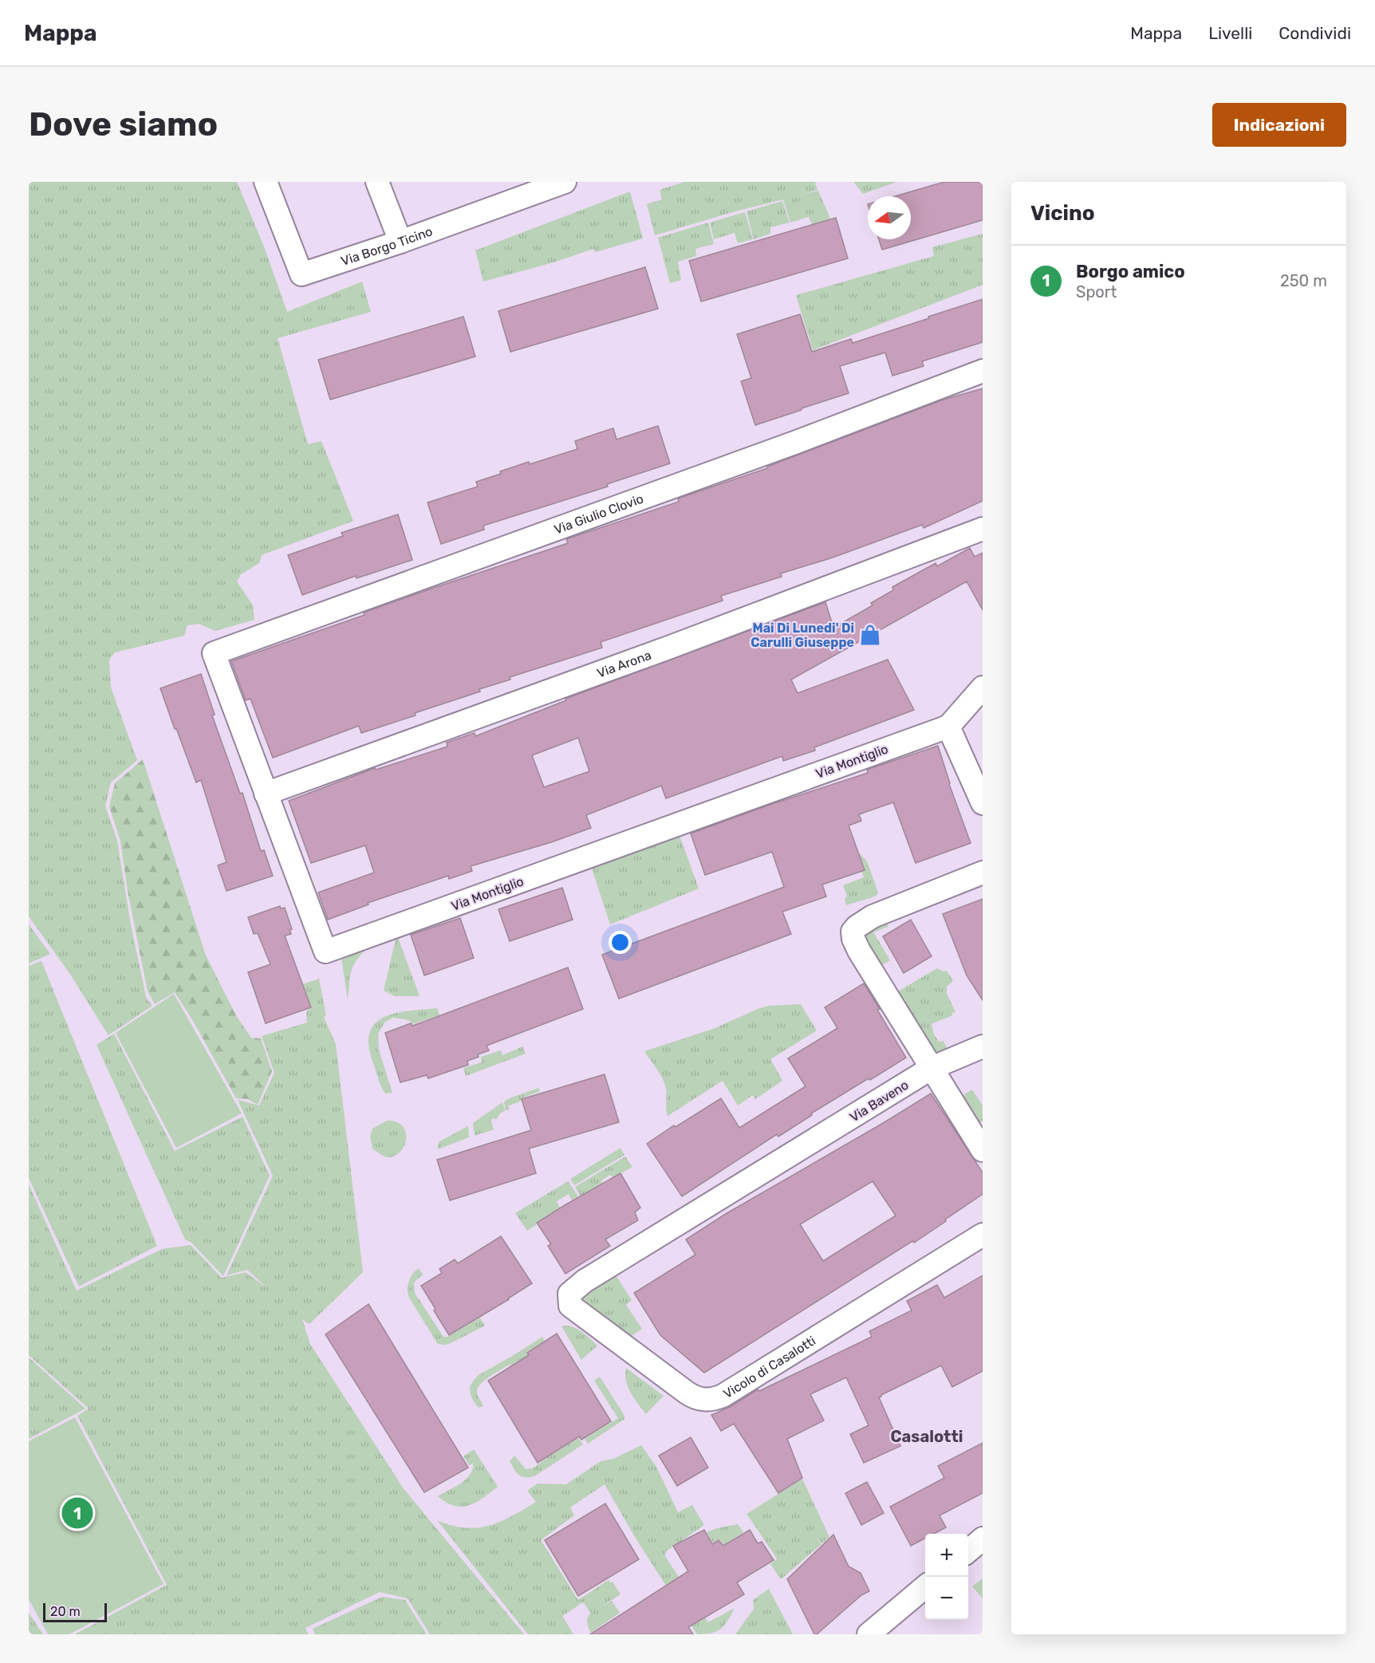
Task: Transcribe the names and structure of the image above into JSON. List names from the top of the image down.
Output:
{
  "streets": {
    "street": [
      "Via Borgo Ticino",
      "Via Giulio Clovio",
      "Via Arona",
      "Via Montiglio",
      "Via Baveno",
      "Vicolo di Casalotti"
    ]
  },
  "crossings": [
    ["Via Giulio Clovio", "Via Montiglio"],
    ["Via Arona", "Via Montiglio"],
    ["Via Baveno", "Vicolo di Casalotti"]
  ],
  "districts": ["Casalotti"],
  "places": {
    "shop": ["Mai Di Lunedi' Di Carulli Giuseppe"]
  },
  "scale_bar": "20 m",
  "north": "left",
  "page": {
    "header": "Mappa",
    "nav": ["Mappa", "Livelli", "Condividi"],
    "buttons": "Indicazioni",
    "title": "Dove siamo",
    "heading": "Vicino",
    "list": [
      {
        "mark": "1",
        "name": "Borgo amico",
        "note": "Sport",
        "value": "250 m"
      }
    ],
    "pins": "1",
    "map_buttons": ["+", "−"],
    "scale": "20 m"
  }
}
